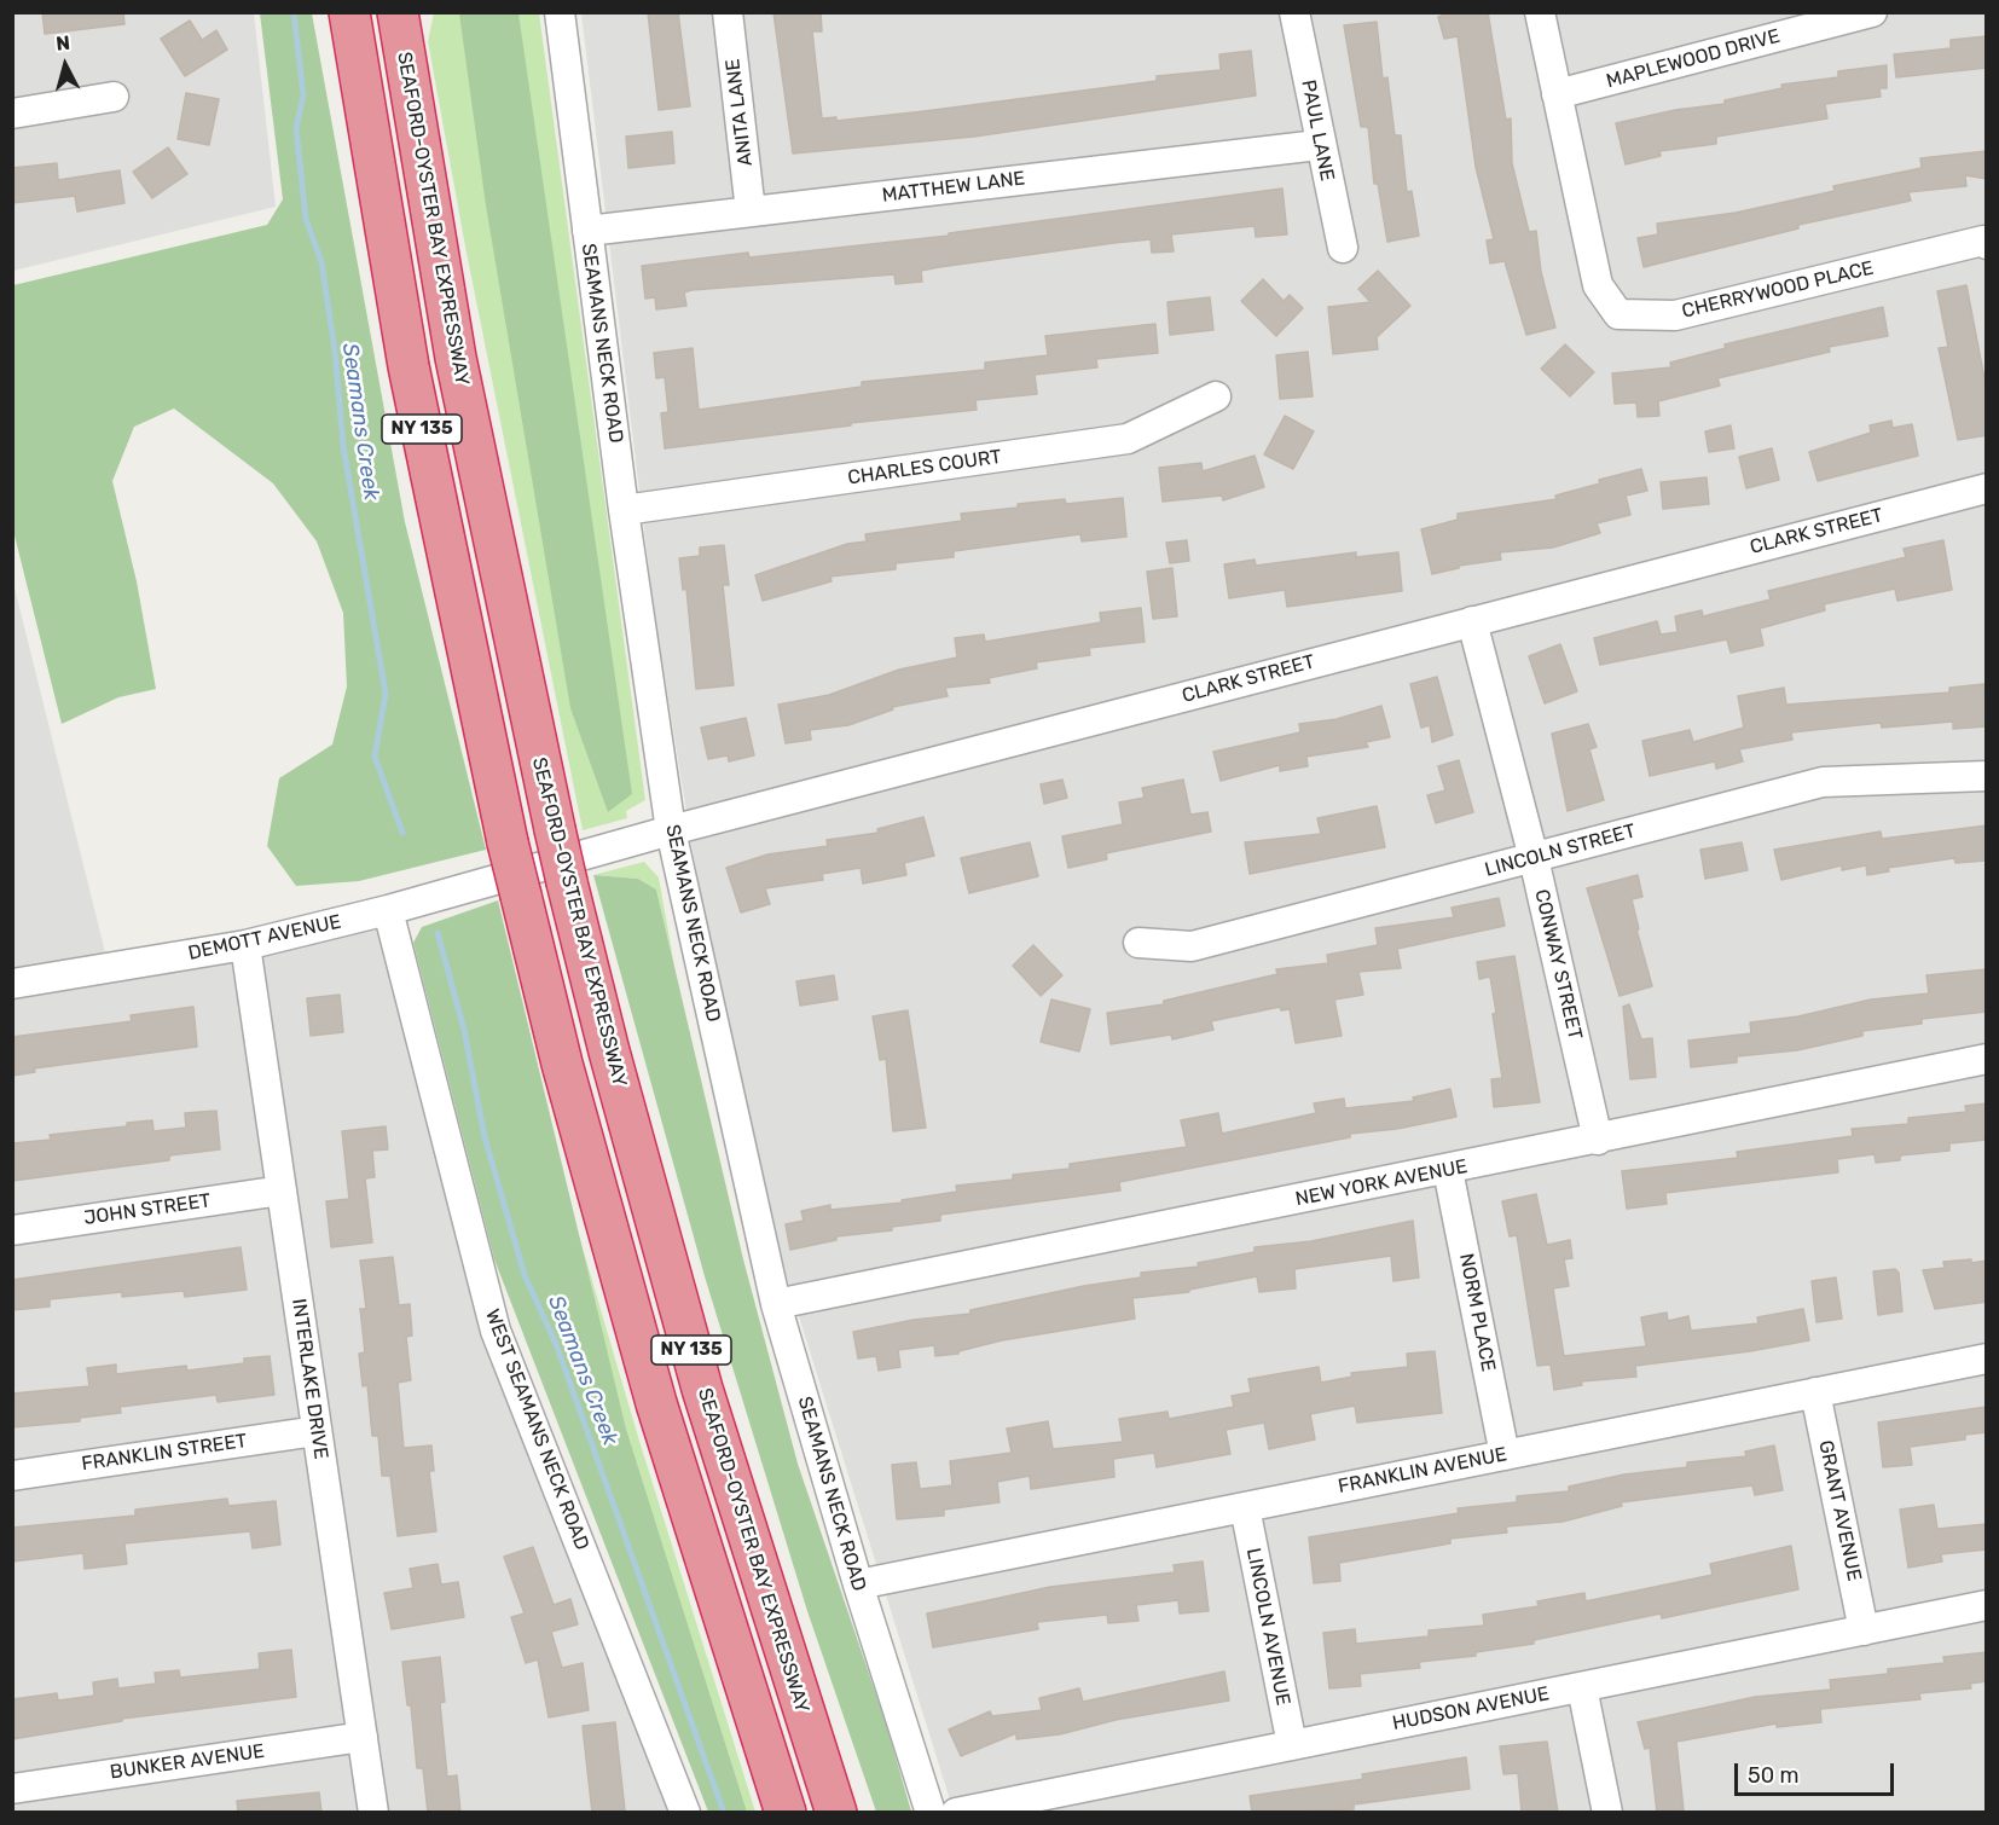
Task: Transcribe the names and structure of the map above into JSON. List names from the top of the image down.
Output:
{
  "streets": {
    "highway": ["SEAFORD-OYSTER BAY EXPRESSWAY", "NY 135"],
    "street": [
      "MAPLEWOOD DRIVE",
      "ANITA LANE",
      "PAUL LANE",
      "MATTHEW LANE",
      "CHERRYWOOD PLACE",
      "SEAMANS NECK ROAD",
      "CHARLES COURT",
      "CLARK STREET",
      "LINCOLN STREET",
      "DEMOTT AVENUE",
      "CONWAY STREET",
      "NEW YORK AVENUE",
      "JOHN STREET",
      "NORM PLACE",
      "INTERLAKE DRIVE",
      "WEST SEAMANS NECK ROAD",
      "FRANKLIN STREET",
      "FRANKLIN AVENUE",
      "GRANT AVENUE",
      "LINCOLN AVENUE",
      "HUDSON AVENUE",
      "BUNKER AVENUE"
    ]
  },
  "crossings": [
    ["MAPLEWOOD DRIVE", "CHERRYWOOD PLACE"],
    ["ANITA LANE", "MATTHEW LANE"],
    ["PAUL LANE", "MATTHEW LANE"],
    ["MATTHEW LANE", "SEAMANS NECK ROAD"],
    ["SEAMANS NECK ROAD", "CHARLES COURT"],
    ["SEAMANS NECK ROAD", "CLARK STREET"],
    ["SEAMANS NECK ROAD", "NEW YORK AVENUE"],
    ["SEAMANS NECK ROAD", "FRANKLIN AVENUE"],
    ["NY 135", "CLARK STREET"],
    ["NY 135", "DEMOTT AVENUE"],
    ["CLARK STREET", "DEMOTT AVENUE"],
    ["CLARK STREET", "CONWAY STREET"],
    ["LINCOLN STREET", "CONWAY STREET"],
    ["DEMOTT AVENUE", "INTERLAKE DRIVE"],
    ["DEMOTT AVENUE", "WEST SEAMANS NECK ROAD"],
    ["CONWAY STREET", "NEW YORK AVENUE"],
    ["NEW YORK AVENUE", "NORM PLACE"],
    ["JOHN STREET", "INTERLAKE DRIVE"],
    ["NORM PLACE", "FRANKLIN AVENUE"],
    ["INTERLAKE DRIVE", "FRANKLIN STREET"],
    ["INTERLAKE DRIVE", "BUNKER AVENUE"],
    ["FRANKLIN AVENUE", "GRANT AVENUE"],
    ["FRANKLIN AVENUE", "LINCOLN AVENUE"],
    ["GRANT AVENUE", "HUDSON AVENUE"],
    ["LINCOLN AVENUE", "HUDSON AVENUE"]
  ],
  "water": ["Seamans Creek"],
  "scale_bar": "50 m",
  "north": "top"
}
